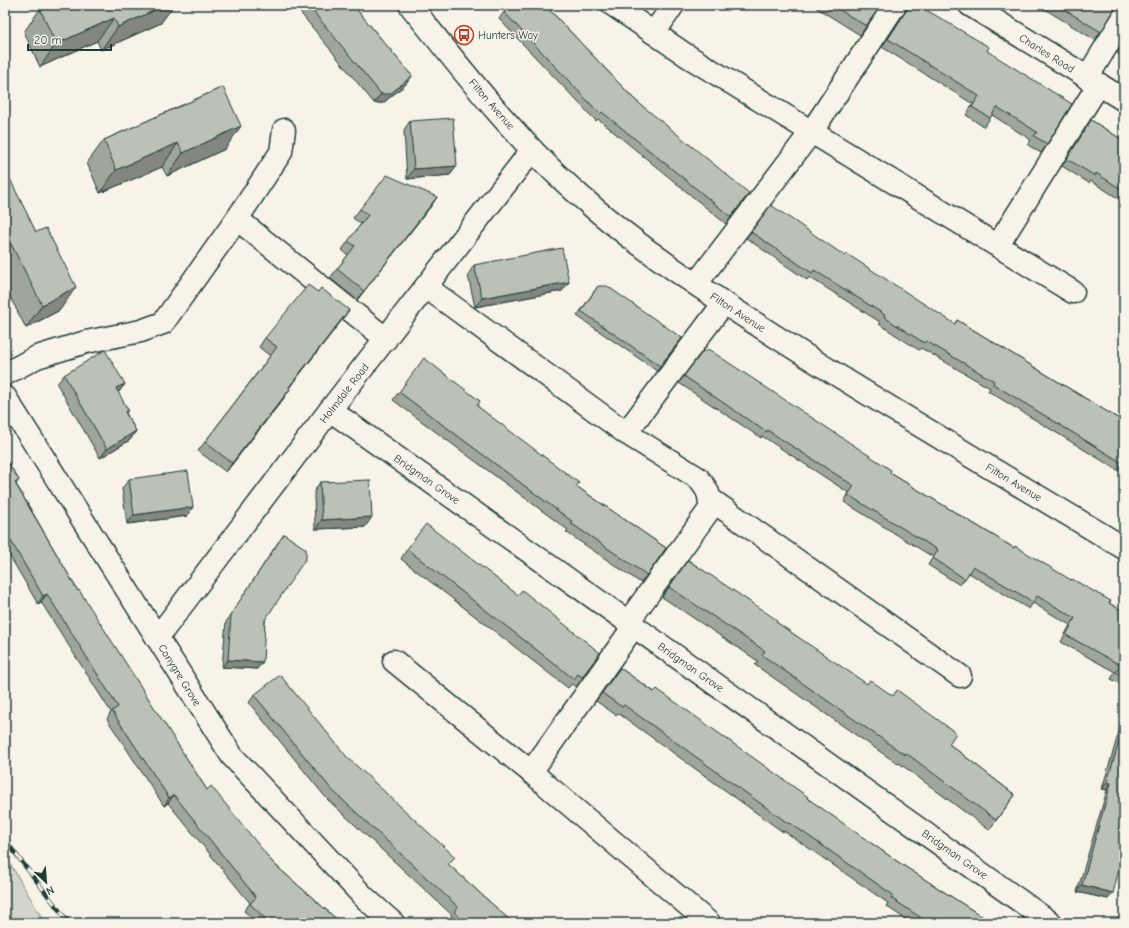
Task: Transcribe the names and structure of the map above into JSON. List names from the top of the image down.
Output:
{
  "streets": {
    "street": [
      "Charles Road",
      "Filton Avenue",
      "Holmdale Road",
      "Bridgman Grove",
      "Conygre Grove"
    ]
  },
  "crossings": [
    ["Filton Avenue", "Holmdale Road"],
    ["Holmdale Road", "Bridgman Grove"],
    ["Holmdale Road", "Conygre Grove"]
  ],
  "places": {
    "bus stop": ["Hunters Way"]
  },
  "scale_bar": "20 m",
  "north": "bottom right"
}
